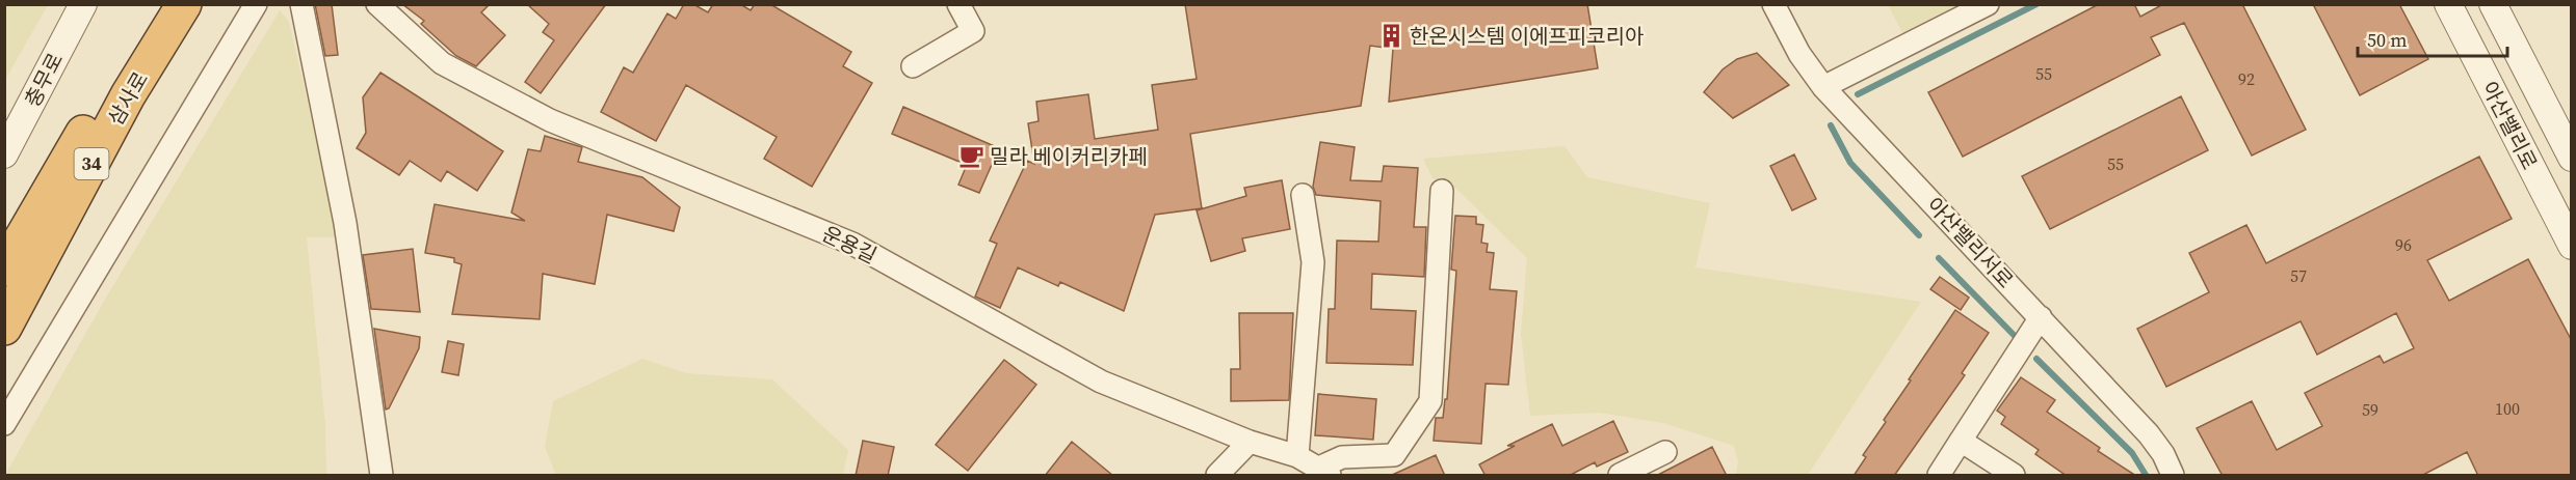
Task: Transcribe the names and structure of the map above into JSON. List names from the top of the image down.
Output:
{
  "streets": {
    "highway": ["삼사로", "34"],
    "street": [
      "충무로",
      "아산밸리로",
      "아산밸리서로",
      "운용길"
    ]
  },
  "places": {
    "building": ["한온시스템 이에프피코리아"],
    "cafe": ["밀라 베이커리카페"]
  },
  "house_numbers": [
    "55",
    "92",
    "55",
    "96",
    "57",
    "100",
    "59"
  ],
  "scale_bar": "50 m"
}
